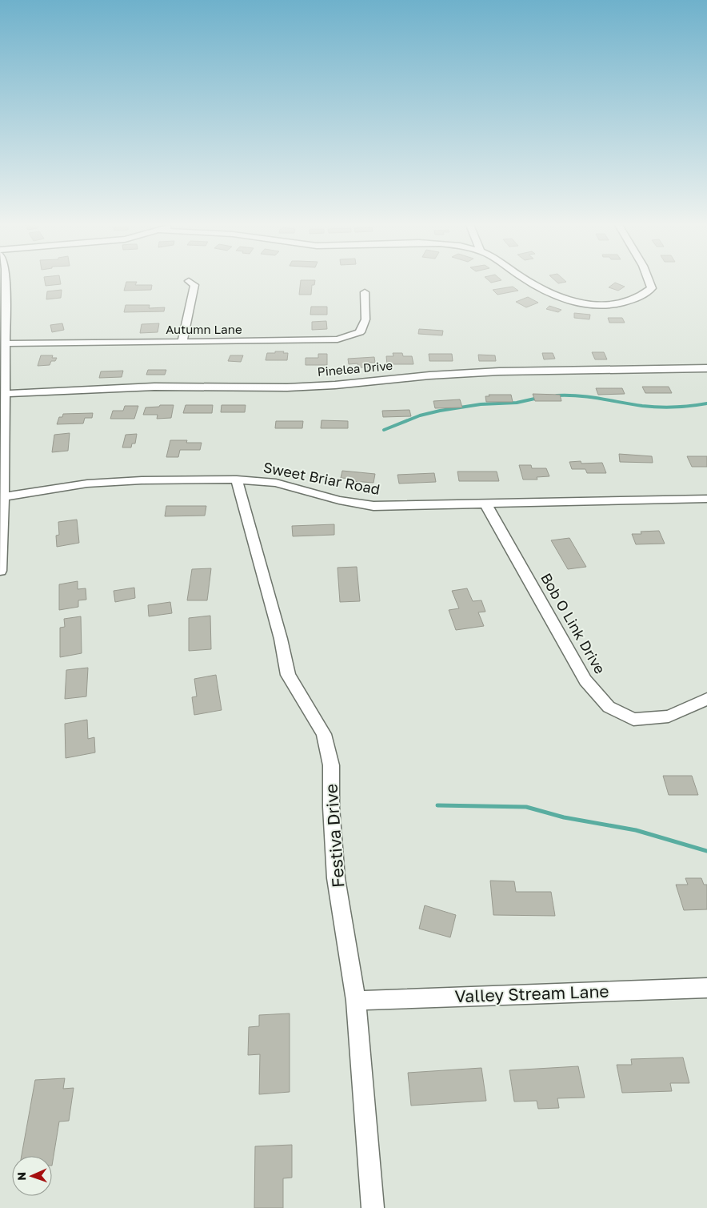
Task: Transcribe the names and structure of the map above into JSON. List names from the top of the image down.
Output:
{
  "streets": {
    "street": [
      "Autumn Lane",
      "Pinelea Drive",
      "Sweet Briar Road",
      "Bob O Link Drive",
      "Festiva Drive",
      "Valley Stream Lane"
    ]
  },
  "crossings": [
    ["Sweet Briar Road", "Bob O Link Drive"],
    ["Sweet Briar Road", "Festiva Drive"],
    ["Festiva Drive", "Valley Stream Lane"]
  ],
  "north": "left"
}
